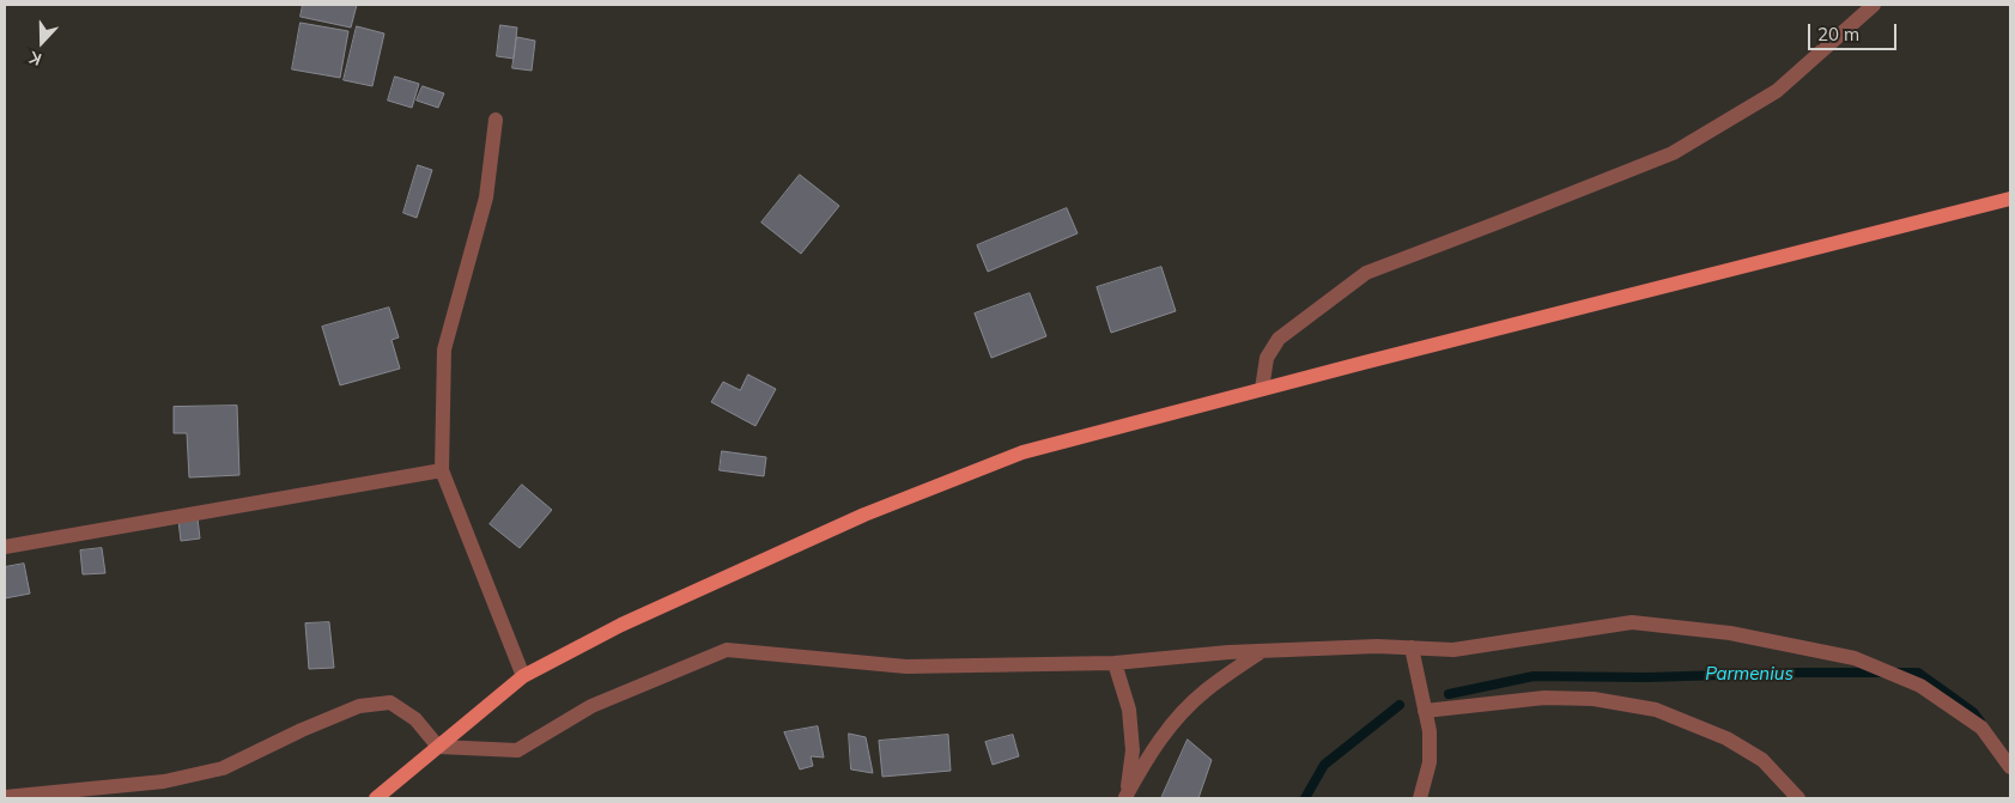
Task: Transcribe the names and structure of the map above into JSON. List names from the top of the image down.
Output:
{
  "water": ["Parmenius"],
  "scale_bar": "20 m",
  "north": "bottom"
}
